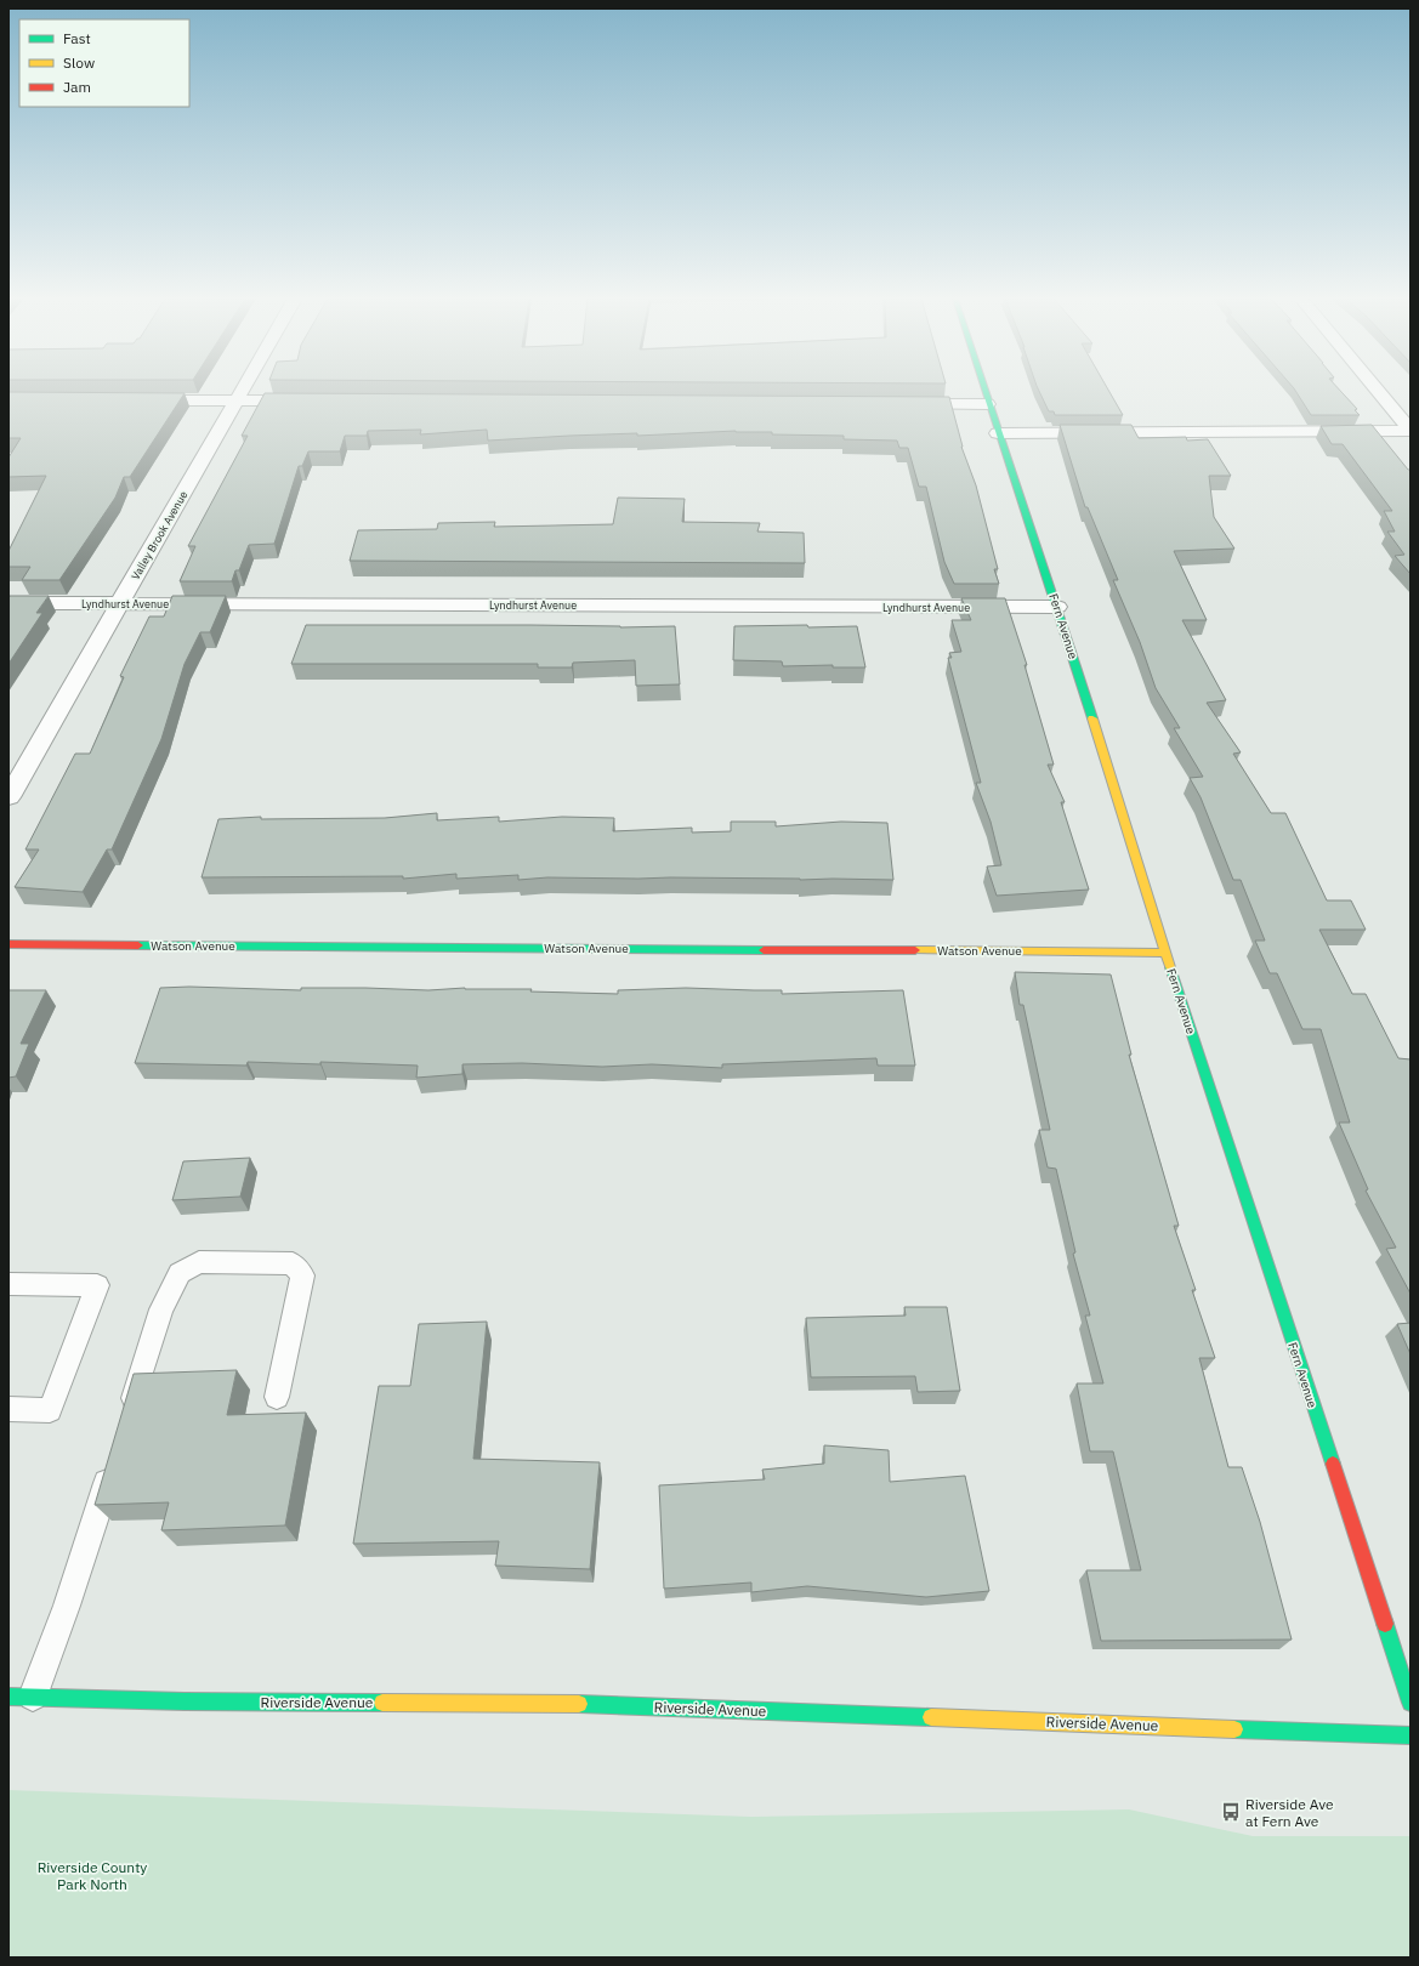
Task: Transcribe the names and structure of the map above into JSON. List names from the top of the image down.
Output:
{
  "streets": {
    "street": [
      "Valley Brook Avenue",
      "Lyndhurst Avenue",
      "Fern Avenue",
      "Watson Avenue",
      "Riverside Avenue"
    ]
  },
  "crossings": [
    ["Valley Brook Avenue", "Lyndhurst Avenue"],
    ["Lyndhurst Avenue", "Fern Avenue"],
    ["Fern Avenue", "Watson Avenue"]
  ],
  "parks": ["Riverside County Park North"],
  "places": {
    "bus stop": ["Riverside Ave at Fern Ave"]
  },
  "legend": ["Fast", "Slow", "Jam"]
}
